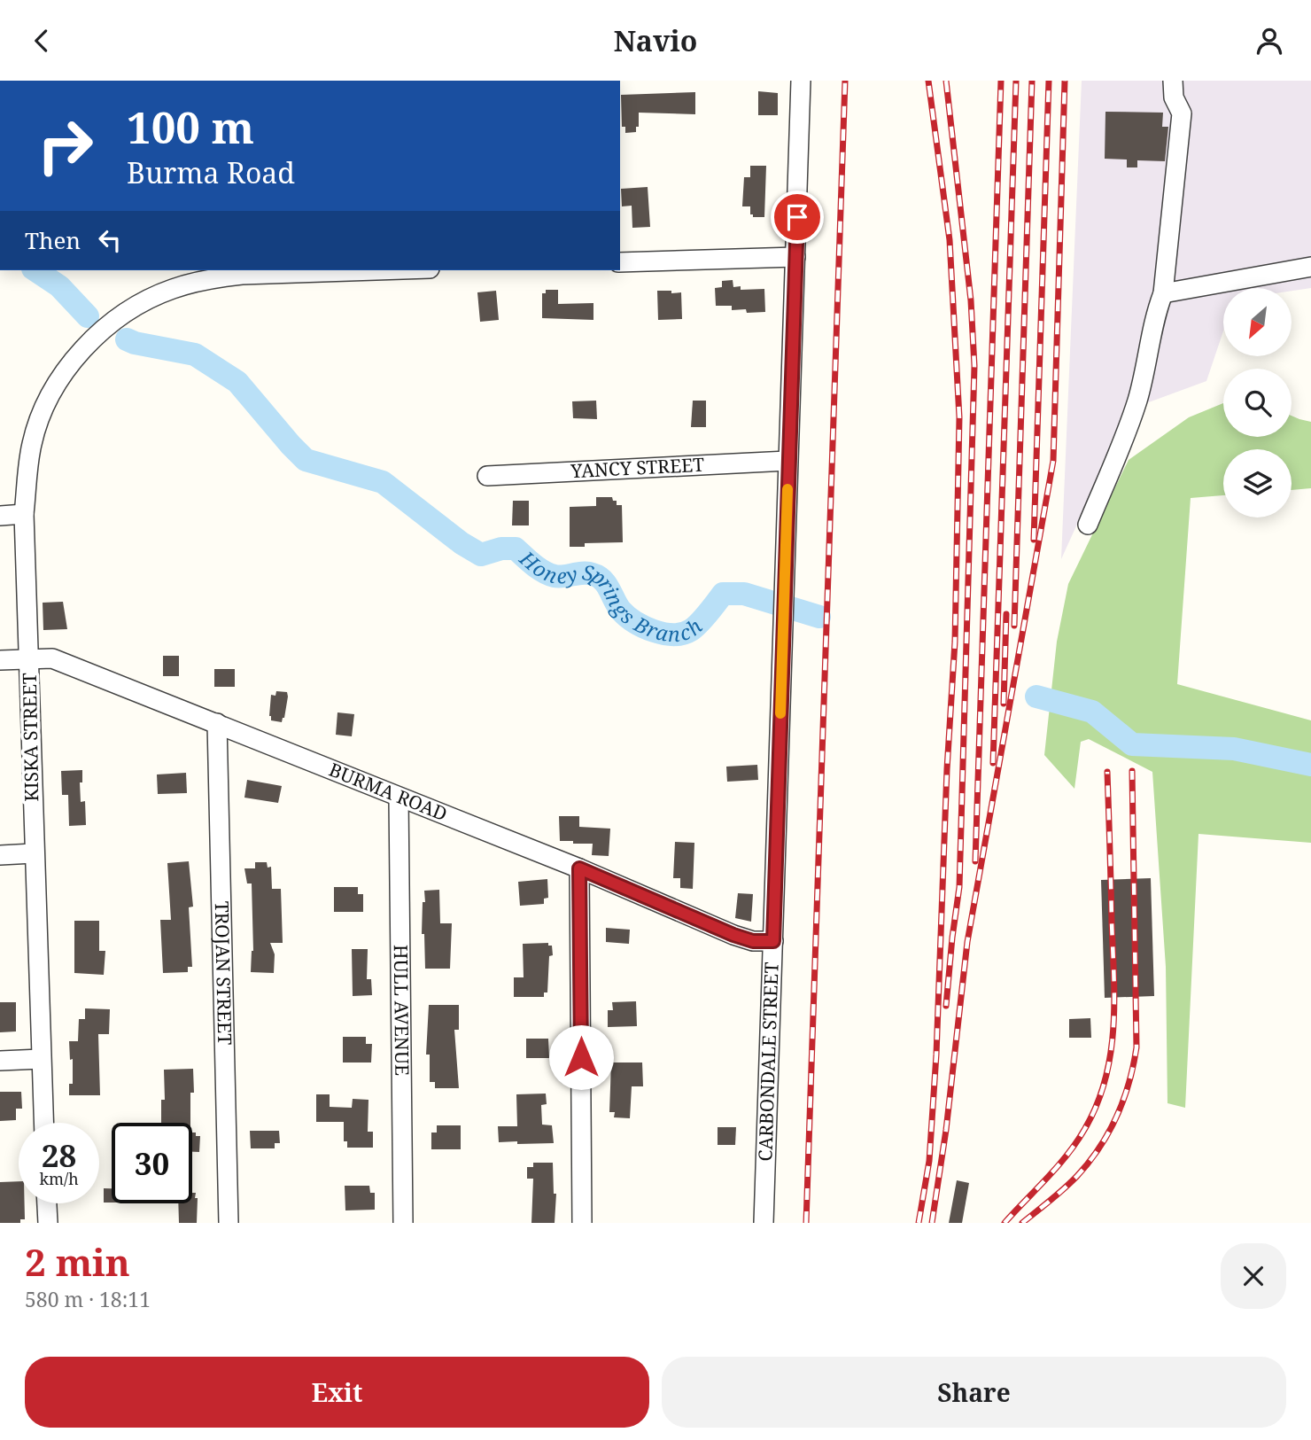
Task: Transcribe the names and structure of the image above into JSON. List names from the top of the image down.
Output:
{
  "streets": {
    "street": [
      "YANCY STREET",
      "KISKA STREET",
      "BURMA ROAD",
      "TROJAN STREET",
      "HULL AVENUE",
      "CARBONDALE STREET"
    ]
  },
  "crossings": [
    ["YANCY STREET", "CARBONDALE STREET"],
    ["KISKA STREET", "BURMA ROAD"],
    ["BURMA ROAD", "TROJAN STREET"],
    ["BURMA ROAD", "HULL AVENUE"],
    ["BURMA ROAD", "CARBONDALE STREET"]
  ],
  "water": ["Honey Springs Branch"],
  "north": "bottom left",
  "page": {
    "header": "Navio",
    "turn": ["100 m", "Burma Road"],
    "then": "Then",
    "speed": "28 km/h",
    "limit": "30",
    "heading": ["2 min", "580 m · 18:11"],
    "buttons": ["Exit", "Share"]
  }
}
